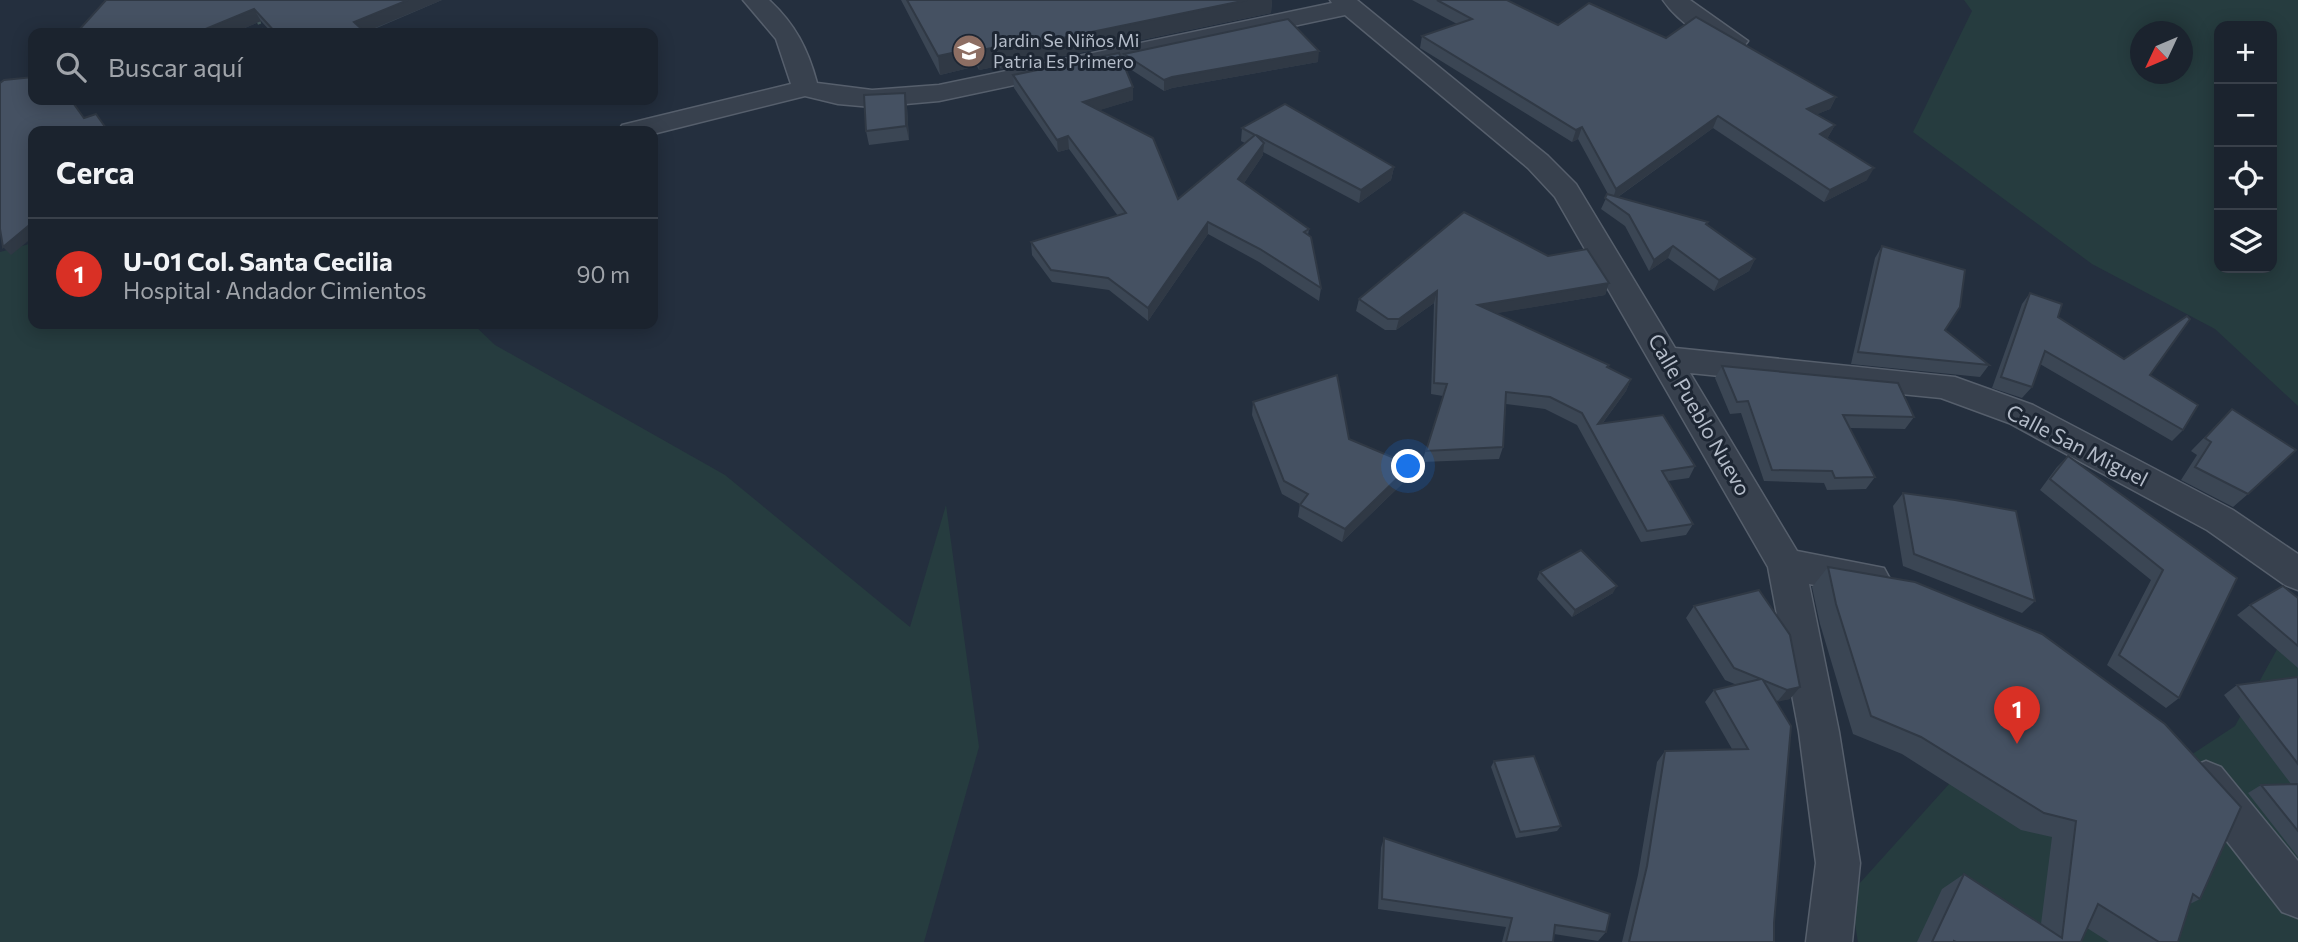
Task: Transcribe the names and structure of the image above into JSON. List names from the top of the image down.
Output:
{
  "streets": {
    "street": ["Calle Pueblo Nuevo", "Calle San Miguel"]
  },
  "crossings": [
    ["Calle Pueblo Nuevo", "Calle San Miguel"]
  ],
  "places": {
    "school or university": ["Jardin Se Niños Mi Patria Es Primero"]
  },
  "north": "bottom left",
  "page": {
    "map_buttons": ["+", "−"],
    "search": "Buscar aquí",
    "heading": "Cerca",
    "list": [
      {
        "mark": "1",
        "name": "U-01 Col. Santa Cecilia",
        "note": "Hospital · Andador Cimientos",
        "value": "90 m"
      }
    ],
    "pins": "1"
  }
}
